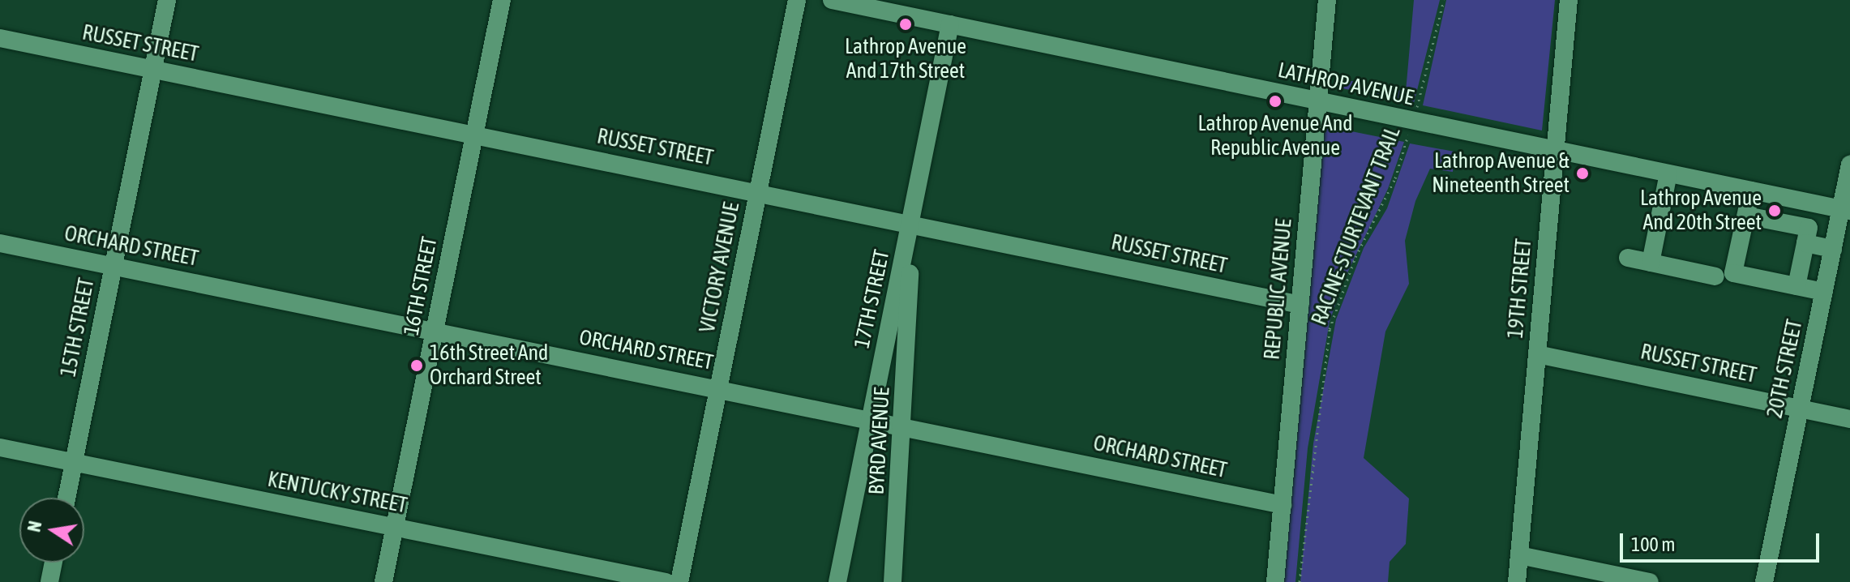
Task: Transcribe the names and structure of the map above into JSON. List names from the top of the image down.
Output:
{
  "streets": {
    "street": [
      "RUSSET STREET",
      "LATHROP AVENUE",
      "ORCHARD STREET",
      "VICTORY AVENUE",
      "16TH STREET",
      "19TH STREET",
      "REPUBLIC AVENUE",
      "17TH STREET",
      "15TH STREET",
      "20TH STREET",
      "BYRD AVENUE",
      "KENTUCKY STREET"
    ],
    "path": ["RACINE-STURTEVANT TRAIL"]
  },
  "crossings": [
    ["RUSSET STREET", "VICTORY AVENUE"],
    ["RUSSET STREET", "16TH STREET"],
    ["RUSSET STREET", "19TH STREET"],
    ["RUSSET STREET", "REPUBLIC AVENUE"],
    ["RUSSET STREET", "17TH STREET"],
    ["RUSSET STREET", "15TH STREET"],
    ["RUSSET STREET", "20TH STREET"],
    ["RUSSET STREET", "BYRD AVENUE"],
    ["LATHROP AVENUE", "RACINE-STURTEVANT TRAIL"],
    ["LATHROP AVENUE", "19TH STREET"],
    ["LATHROP AVENUE", "REPUBLIC AVENUE"],
    ["LATHROP AVENUE", "17TH STREET"],
    ["LATHROP AVENUE", "20TH STREET"],
    ["ORCHARD STREET", "VICTORY AVENUE"],
    ["ORCHARD STREET", "16TH STREET"],
    ["ORCHARD STREET", "REPUBLIC AVENUE"],
    ["ORCHARD STREET", "17TH STREET"],
    ["ORCHARD STREET", "15TH STREET"],
    ["ORCHARD STREET", "BYRD AVENUE"],
    ["16TH STREET", "KENTUCKY STREET"],
    ["17TH STREET", "BYRD AVENUE"],
    ["15TH STREET", "KENTUCKY STREET"]
  ],
  "places": [
    "Lathrop Avenue And 17th Street",
    "Lathrop Avenue And Republic Avenue",
    "Lathrop Avenue & Nineteenth Street",
    "Lathrop Avenue And 20th Street",
    "16th Street And Orchard Street"
  ],
  "scale_bar": "100 m",
  "north": "left"
}
